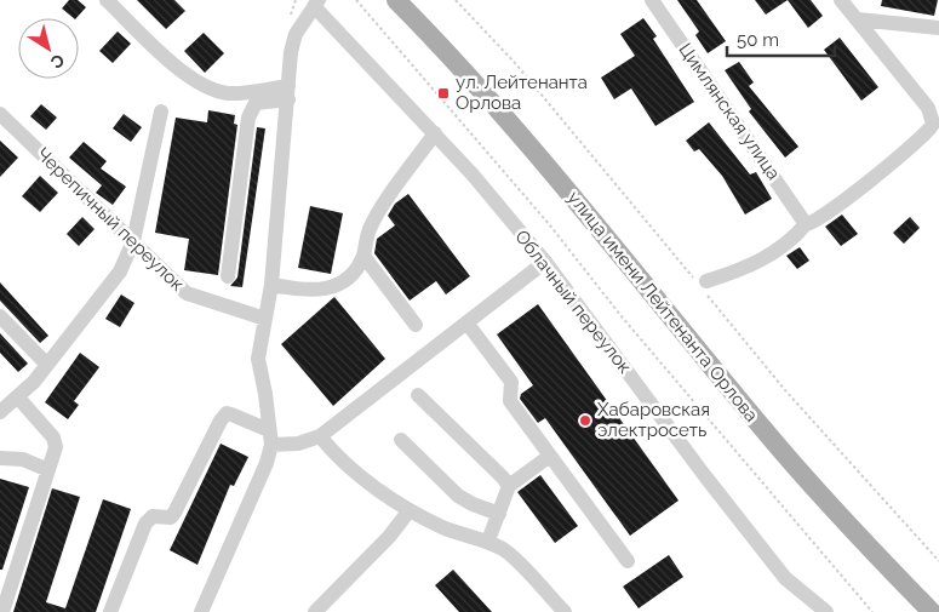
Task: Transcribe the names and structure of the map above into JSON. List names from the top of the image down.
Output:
{
  "streets": {
    "main road": ["улица имени Лейтенанта Орлова"],
    "street": ["Цимлянская улица", "Черепичный переулок", "Облачный переулок"]
  },
  "places": {
    "transit": ["ул. Лейтенанта Орлова"],
    "other": ["Хабаровская электросеть"]
  },
  "scale_bar": "50 m",
  "north": "bottom right"
}
